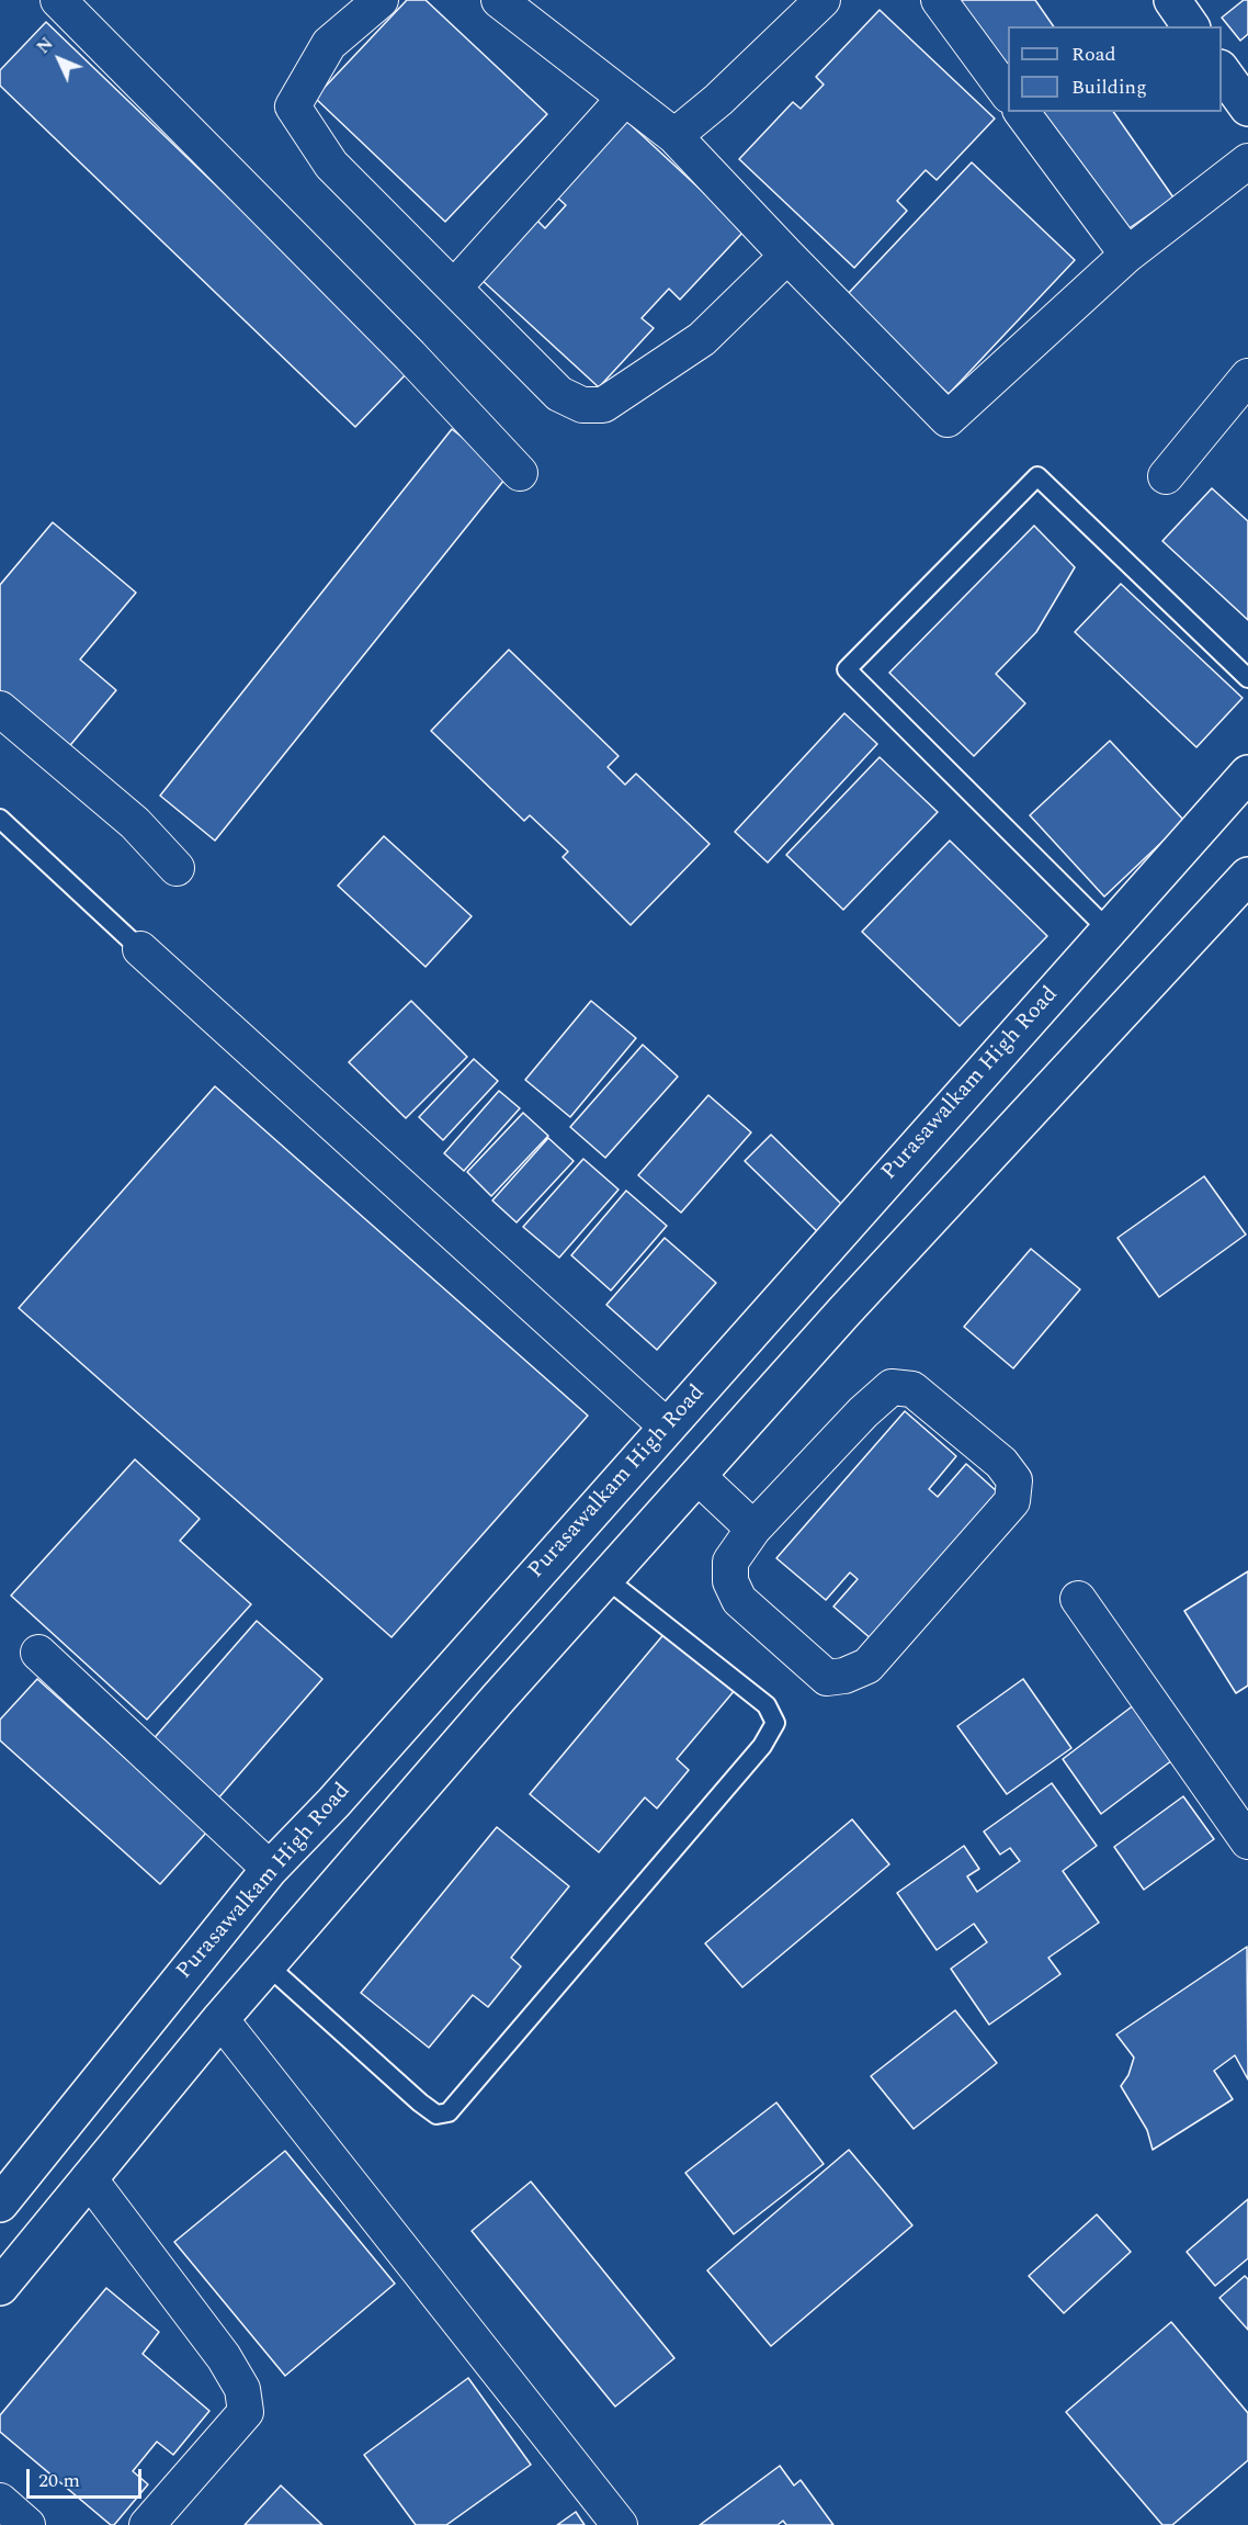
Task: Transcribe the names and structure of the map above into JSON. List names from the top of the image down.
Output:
{
  "streets": {
    "main road": ["Purasawalkam High Road"]
  },
  "legend": ["Road", "Building"],
  "scale_bar": "20 m",
  "north": "top left"
}
